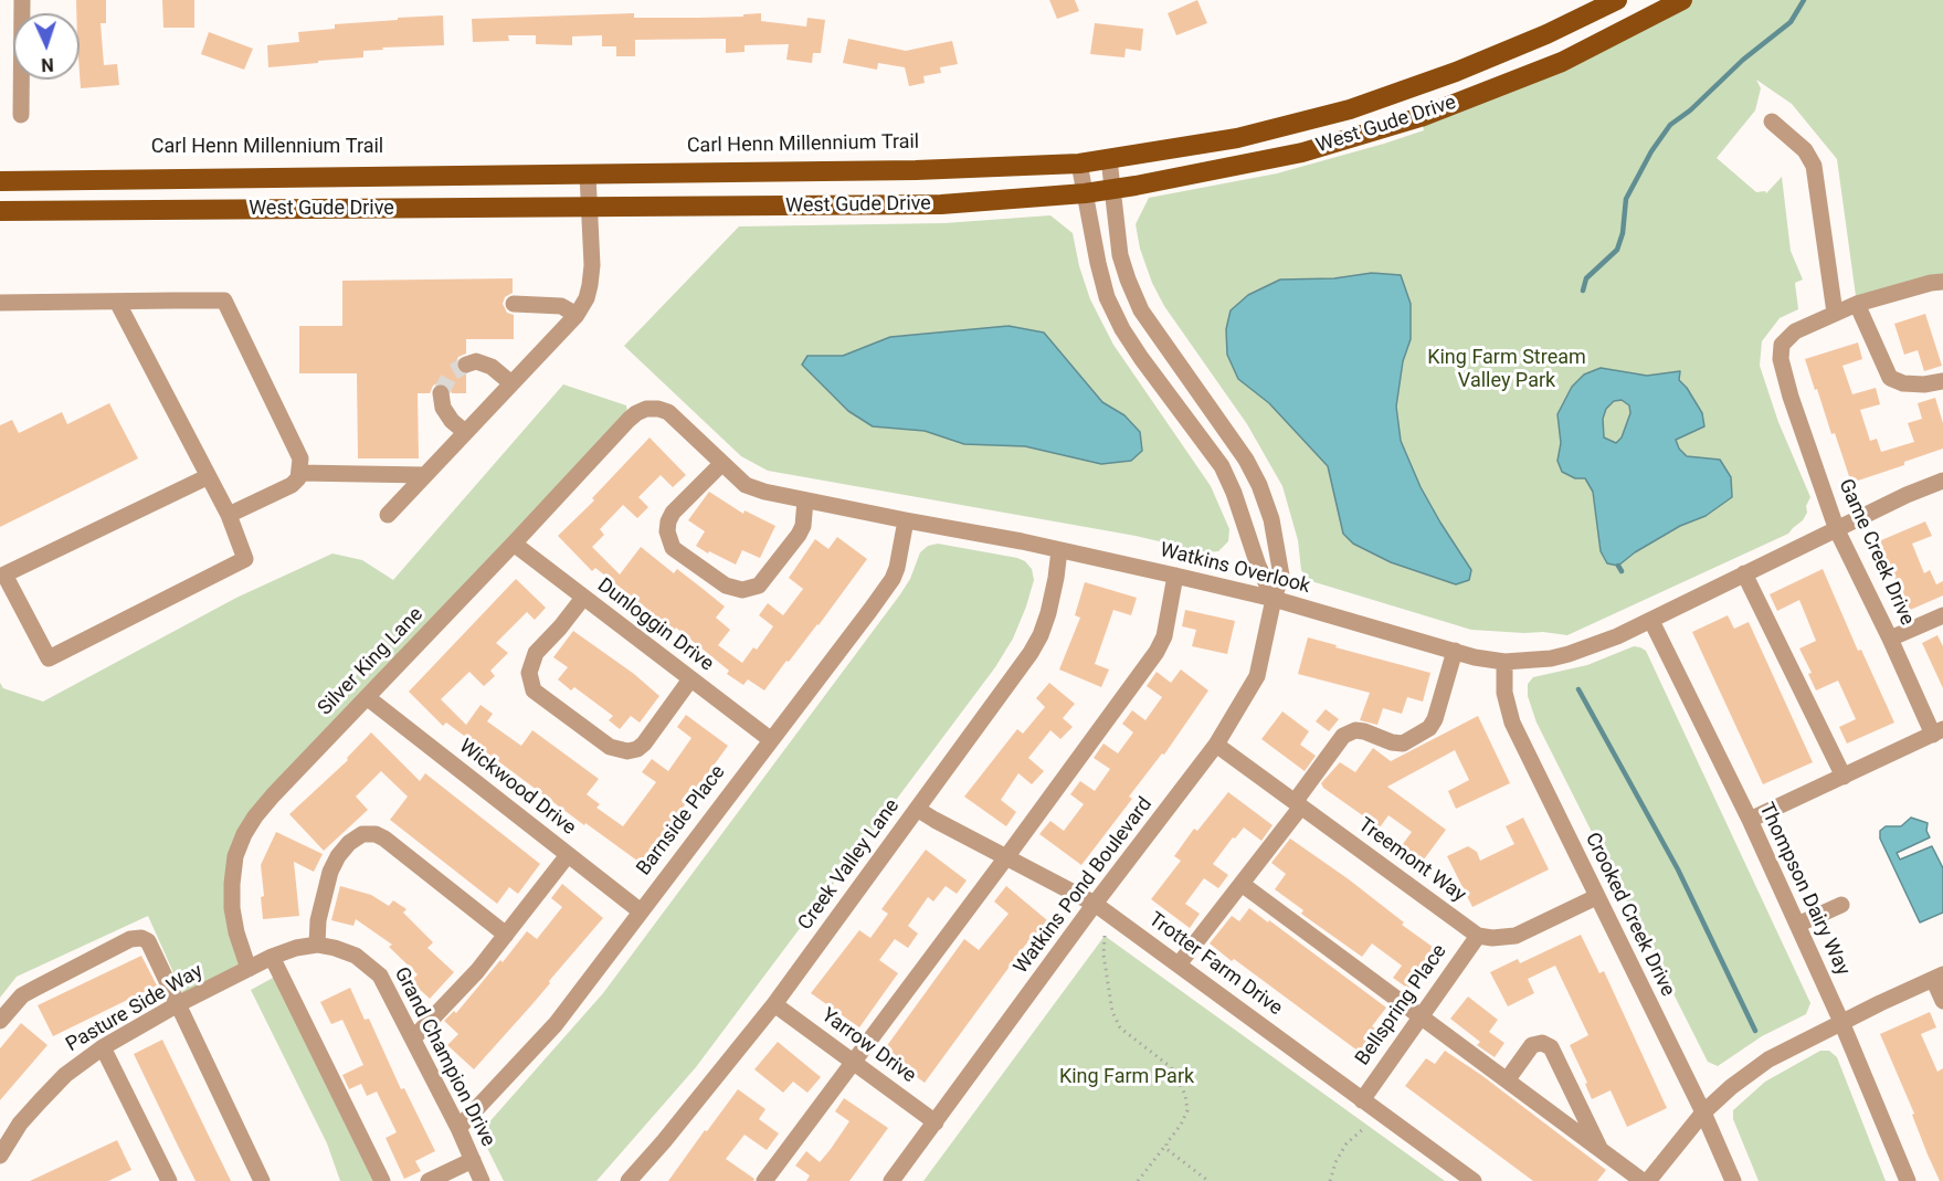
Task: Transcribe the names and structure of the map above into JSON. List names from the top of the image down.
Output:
{
  "streets": {
    "main road": ["West Gude Drive"],
    "street": [
      "Game Creek Drive",
      "Watkins Overlook",
      "Dunloggin Drive",
      "Silver King Lane",
      "Wickwood Drive",
      "Barnside Place",
      "Treemont Way",
      "Creek Valley Lane",
      "Watkins Pond Boulevard",
      "Thompson Dairy Way",
      "Crooked Creek Drive",
      "Trotter Farm Drive",
      "Bellspring Place",
      "Pasture Side Way",
      "Yarrow Drive",
      "Grand Champion Drive"
    ]
  },
  "crossings": [
    ["West Gude Drive", "Watkins Pond Boulevard"],
    ["Game Creek Drive", "Watkins Overlook"],
    ["Watkins Overlook", "Silver King Lane"],
    ["Watkins Overlook", "Barnside Place"],
    ["Watkins Overlook", "Creek Valley Lane"],
    ["Watkins Overlook", "Watkins Pond Boulevard"],
    ["Watkins Overlook", "Thompson Dairy Way"],
    ["Watkins Overlook", "Crooked Creek Drive"],
    ["Dunloggin Drive", "Silver King Lane"],
    ["Dunloggin Drive", "Barnside Place"],
    ["Silver King Lane", "Wickwood Drive"],
    ["Silver King Lane", "Pasture Side Way"],
    ["Silver King Lane", "Grand Champion Drive"],
    ["Wickwood Drive", "Barnside Place"],
    ["Barnside Place", "Grand Champion Drive"],
    ["Treemont Way", "Watkins Pond Boulevard"],
    ["Treemont Way", "Bellspring Place"],
    ["Creek Valley Lane", "Trotter Farm Drive"],
    ["Creek Valley Lane", "Yarrow Drive"],
    ["Watkins Pond Boulevard", "Trotter Farm Drive"],
    ["Watkins Pond Boulevard", "Yarrow Drive"],
    ["Trotter Farm Drive", "Bellspring Place"],
    ["Pasture Side Way", "Grand Champion Drive"]
  ],
  "parks": ["King Farm Stream Valley Park", "King Farm Park"],
  "north": "bottom"
}
